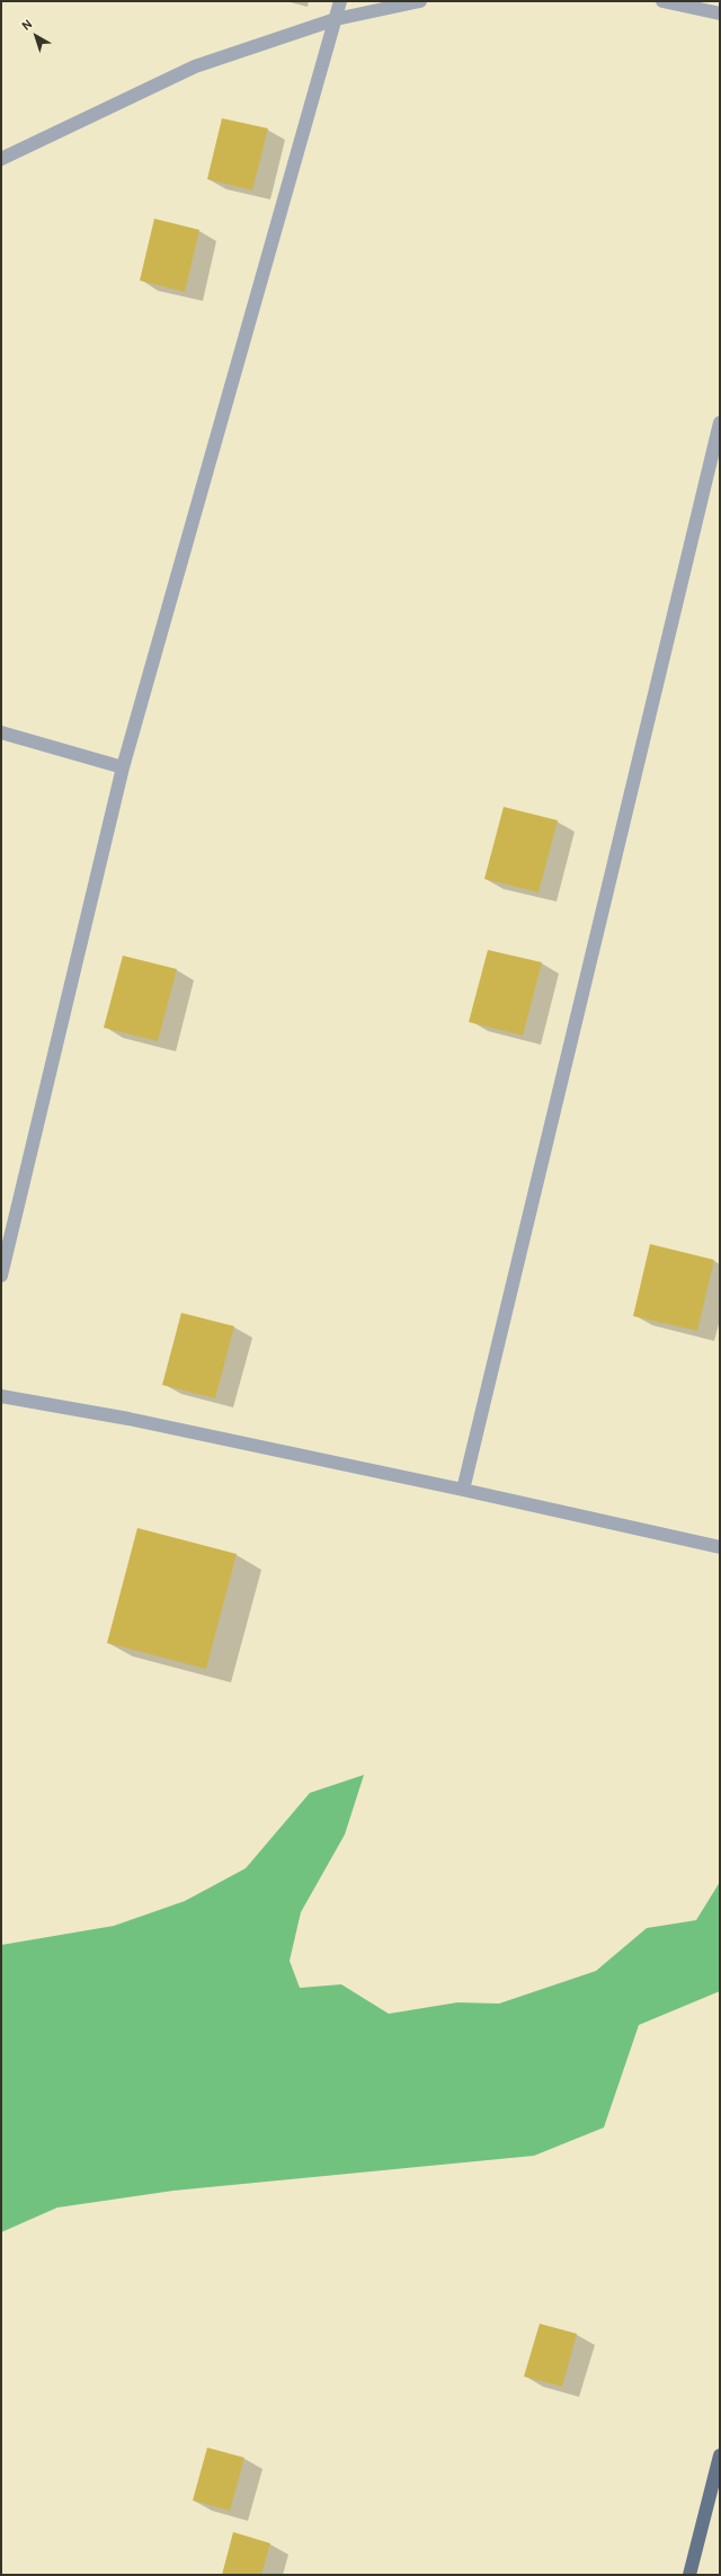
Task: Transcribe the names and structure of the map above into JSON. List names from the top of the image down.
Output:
{
  "north": "top left"
}
